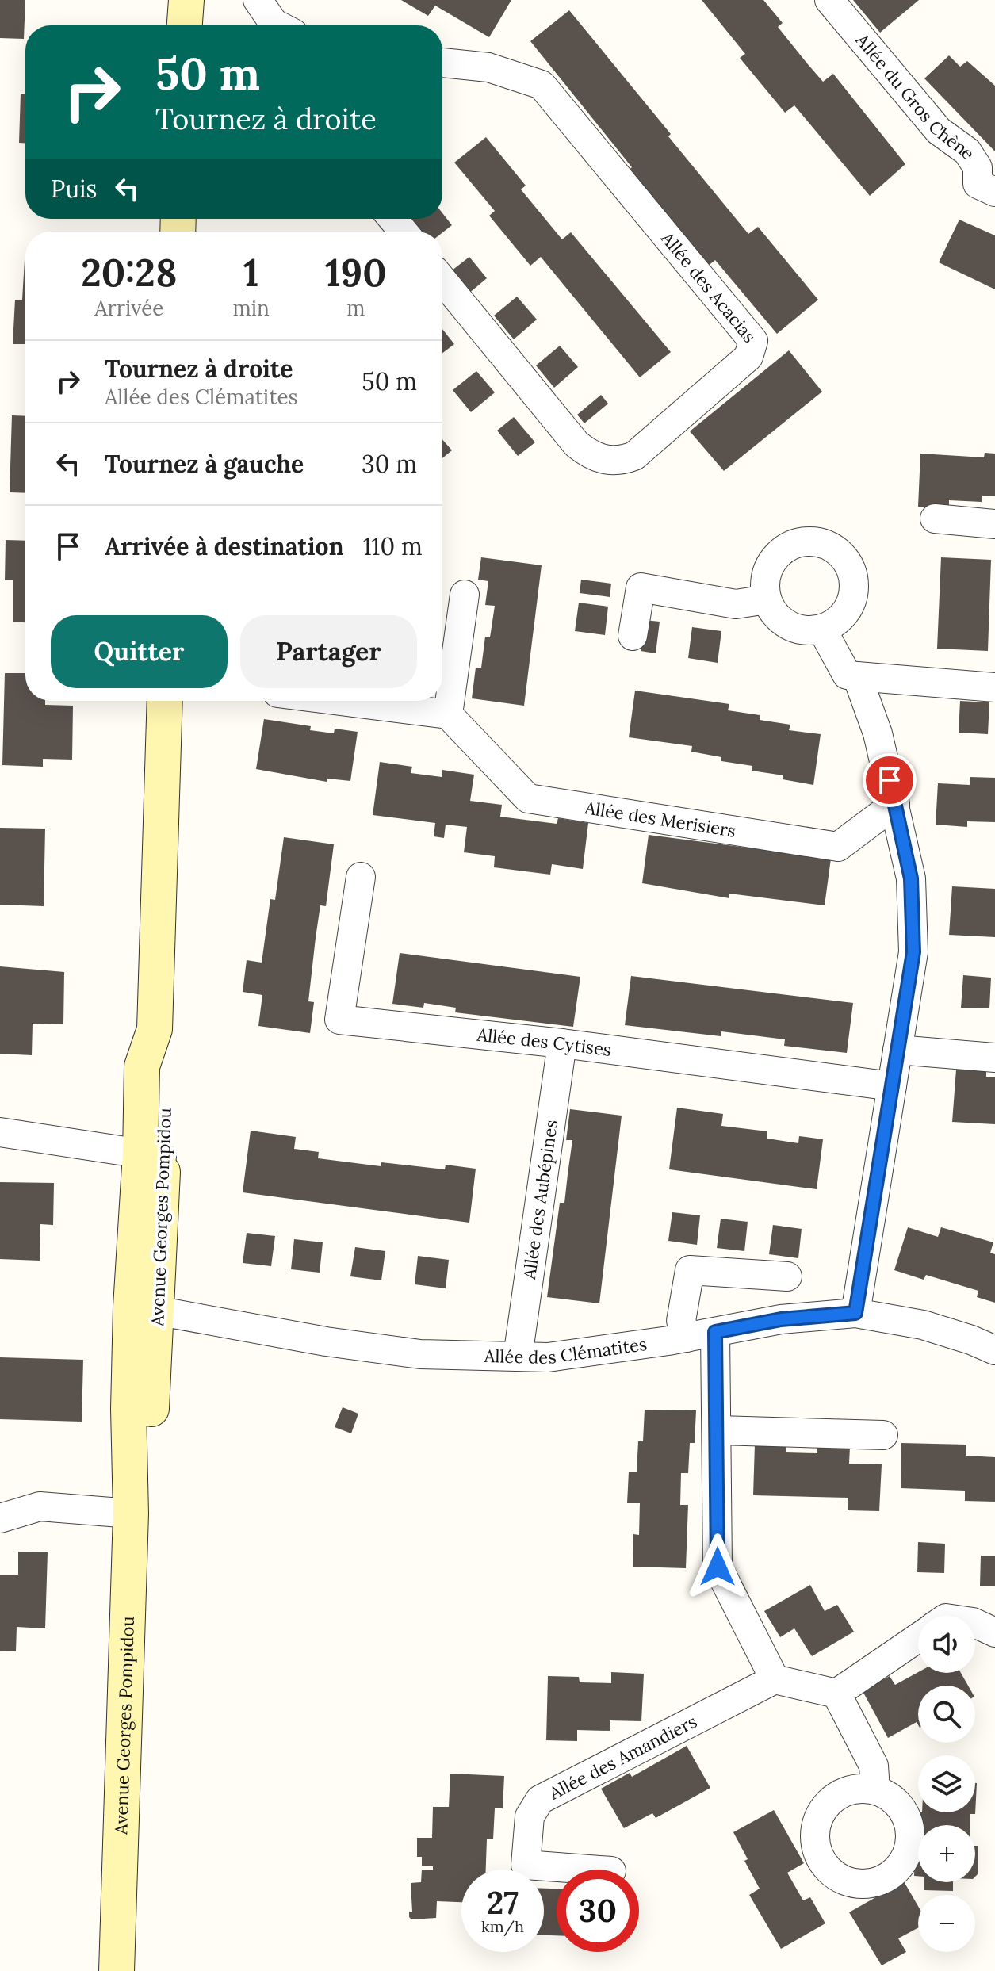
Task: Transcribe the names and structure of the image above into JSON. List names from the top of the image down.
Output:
{
  "streets": {
    "street": [
      "Allée du Gros Chêne",
      "Allée des Acacias",
      "Allée des Merisiers",
      "Allée des Cytises",
      "Allée des Aubépines",
      "Avenue Georges Pompidou",
      "Allée des Clématites",
      "Allée des Amandiers"
    ]
  },
  "crossings": [
    ["Allée des Cytises", "Allée des Aubépines"],
    ["Allée des Aubépines", "Allée des Clématites"],
    ["Avenue Georges Pompidou", "Allée des Clématites"]
  ],
  "page": {
    "turn": ["50 m", "Tournez à droite"],
    "then": "Puis",
    "eta": [
      "20:28",
      "Arrivée",
      "1",
      "min",
      "190",
      "m"
    ],
    "list": [
      {
        "name": "Tournez à droite",
        "note": "Allée des Clématites",
        "value": "50 m"
      },
      {
        "name": "Tournez à gauche",
        "value": "30 m"
      },
      {
        "name": "Arrivée à destination",
        "value": "110 m"
      }
    ],
    "buttons": ["Quitter", "Partager"],
    "map_buttons": ["+", "−"],
    "speed": "27 km/h",
    "limit": "30"
  }
}
